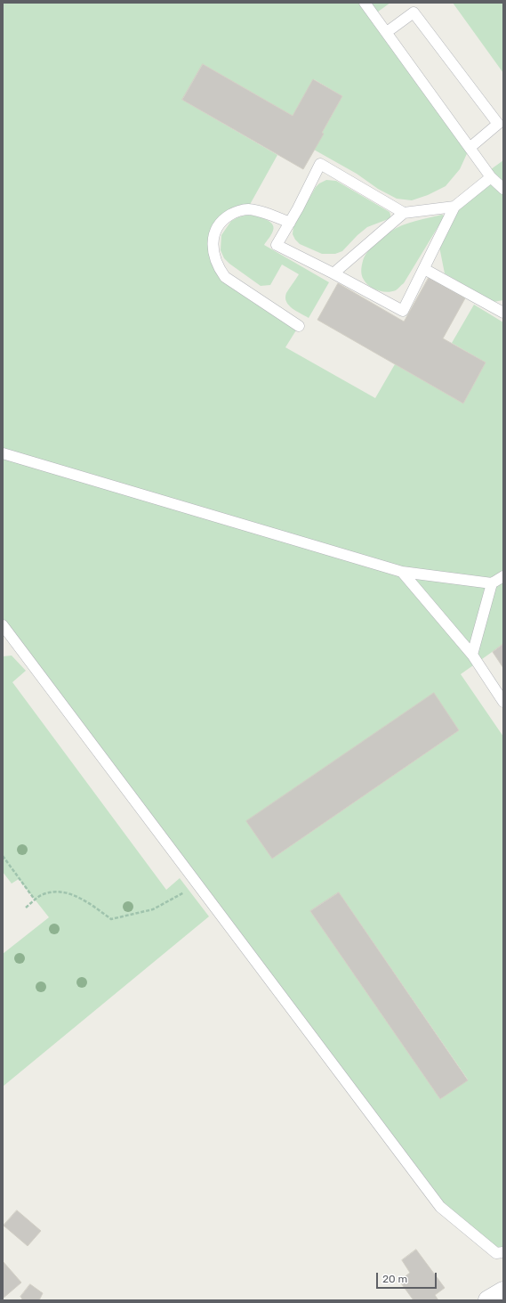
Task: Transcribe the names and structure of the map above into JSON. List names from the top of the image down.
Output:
{
  "scale_bar": "20 m"
}
